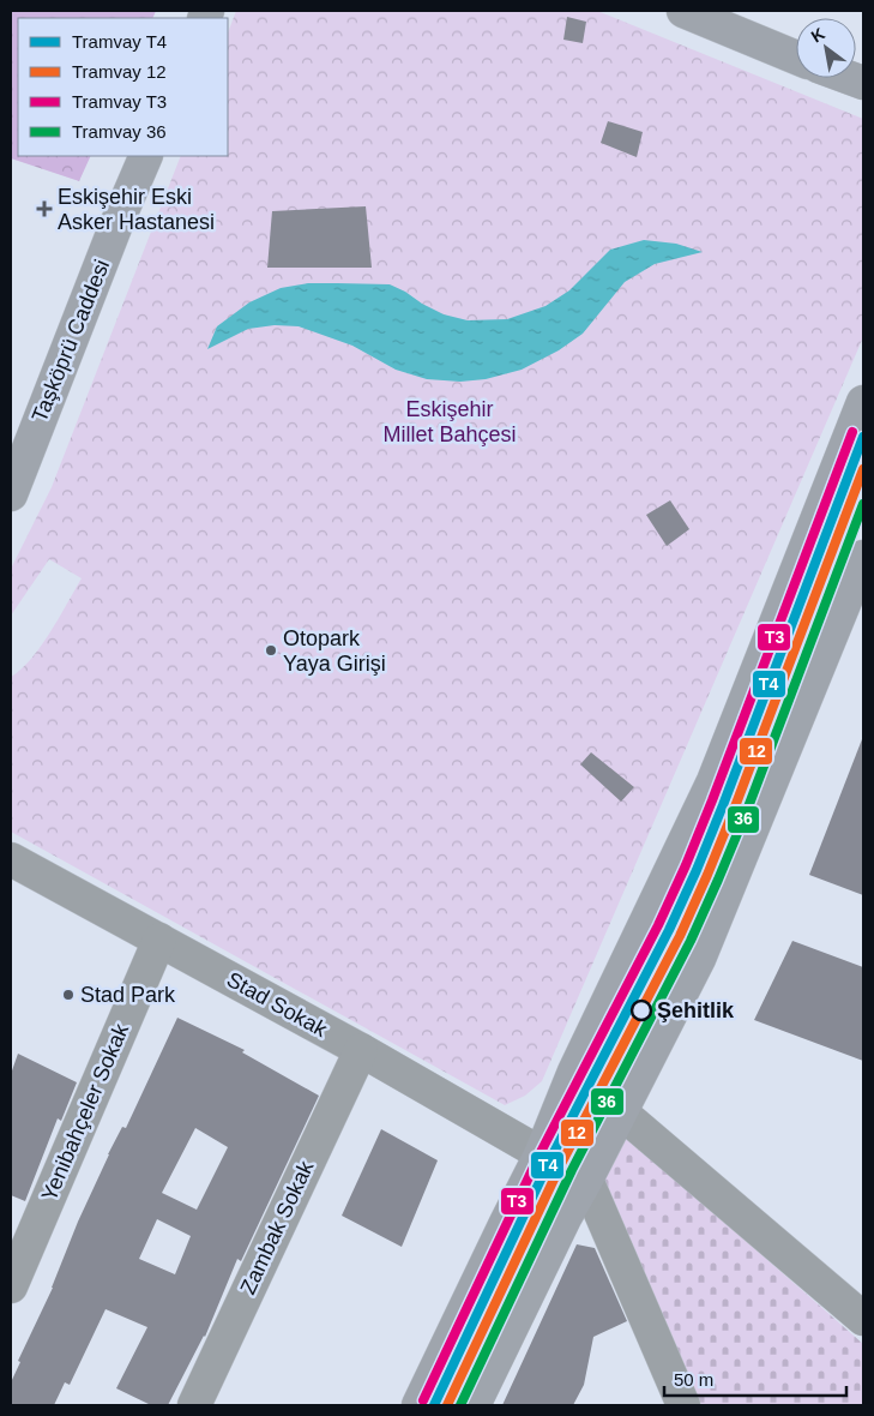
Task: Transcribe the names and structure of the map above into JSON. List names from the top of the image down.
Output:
{
  "streets": {
    "main road": ["Taşköprü Caddesi"],
    "street": ["Stad Sokak", "Yenibahçeler Sokak", "Zambak Sokak"]
  },
  "crossings": [
    ["Stad Sokak", "Yenibahçeler Sokak"],
    ["Stad Sokak", "Zambak Sokak"]
  ],
  "parks": ["Eskişehir Millet Bahçesi"],
  "places": {
    "health": ["Eskişehir Eski Asker Hastanesi"],
    "other": ["Otopark Yaya Girişi", "Stad Park", "Şehitlik"]
  },
  "lines": [
    "tram line T3",
    "tram line T4",
    "tram line 12",
    "tram line 36"
  ],
  "legend": [
    "Tramvay T4",
    "Tramvay 12",
    "Tramvay T3",
    "Tramvay 36"
  ],
  "scale_bar": "50 m",
  "north": "top left"
}
